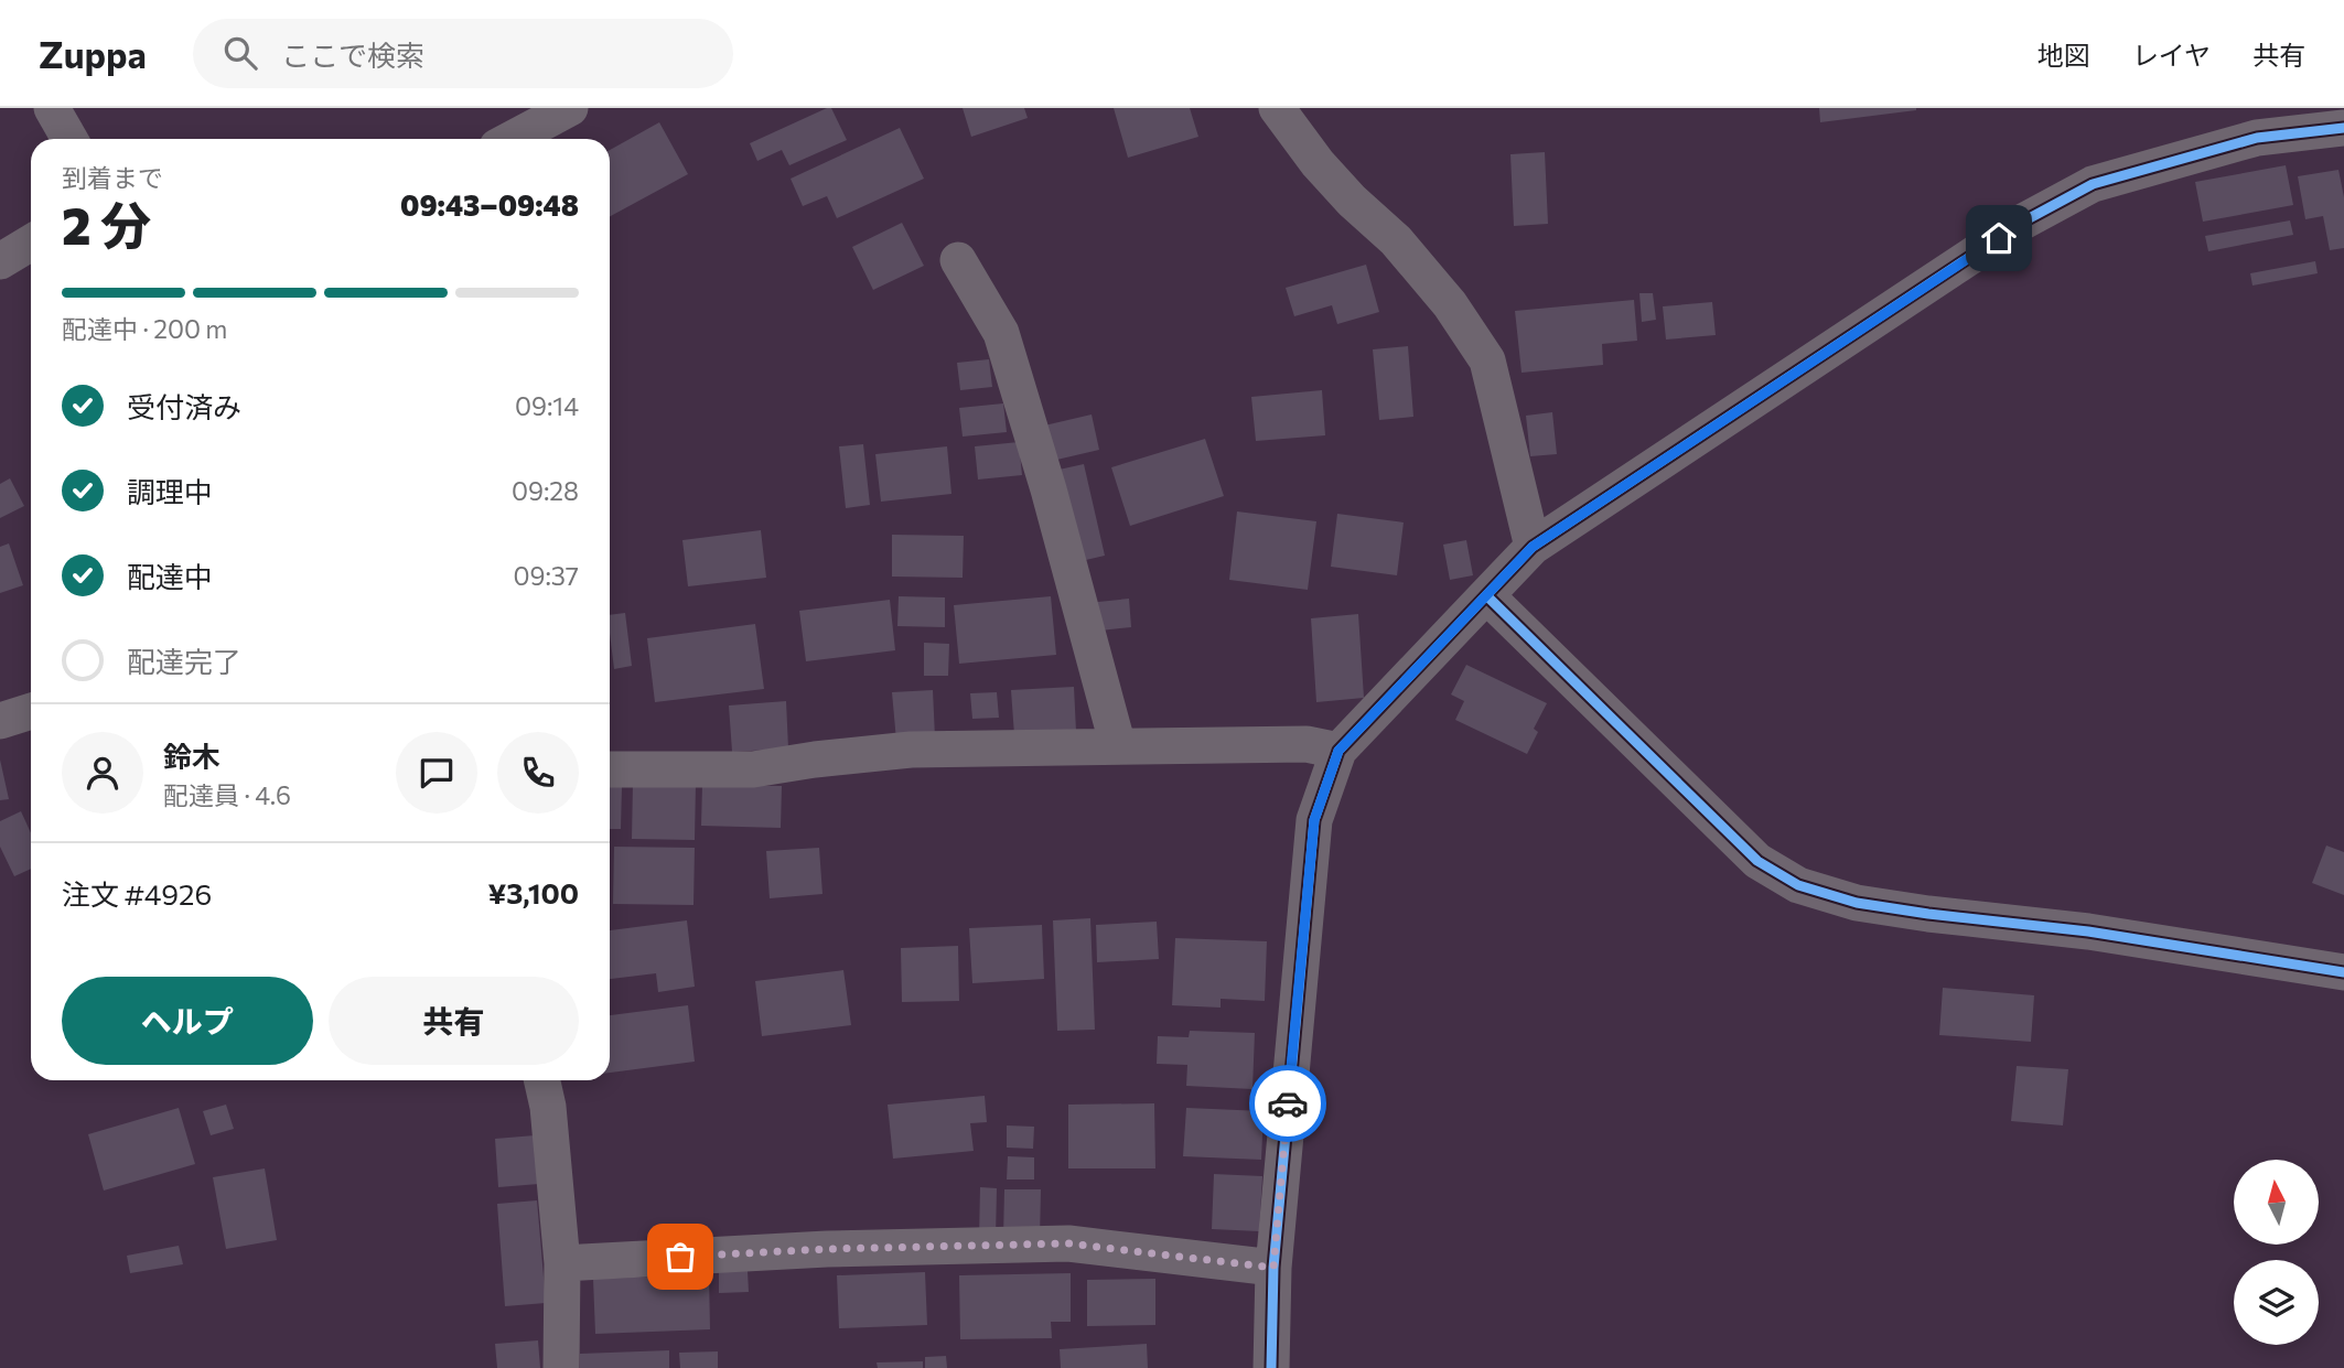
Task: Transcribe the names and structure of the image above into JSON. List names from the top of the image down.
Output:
{
  "north": "top",
  "page": {
    "header": "Zuppa",
    "search": "ここで検索",
    "nav": ["地図", "レイヤ", "共有"],
    "heading": ["2 分", "到着まで", "09:43–09:48"],
    "panel": [
      "鈴木",
      "配達員 · 4.6",
      "注文 #4926",
      "¥3,100"
    ],
    "bar": "配達中 · 200 m",
    "list": [
      ["受付済み", "09:14"],
      ["調理中", "09:28"],
      ["配達中", "09:37"],
      "配達完了"
    ],
    "buttons": ["ヘルプ", "共有"]
  }
}
